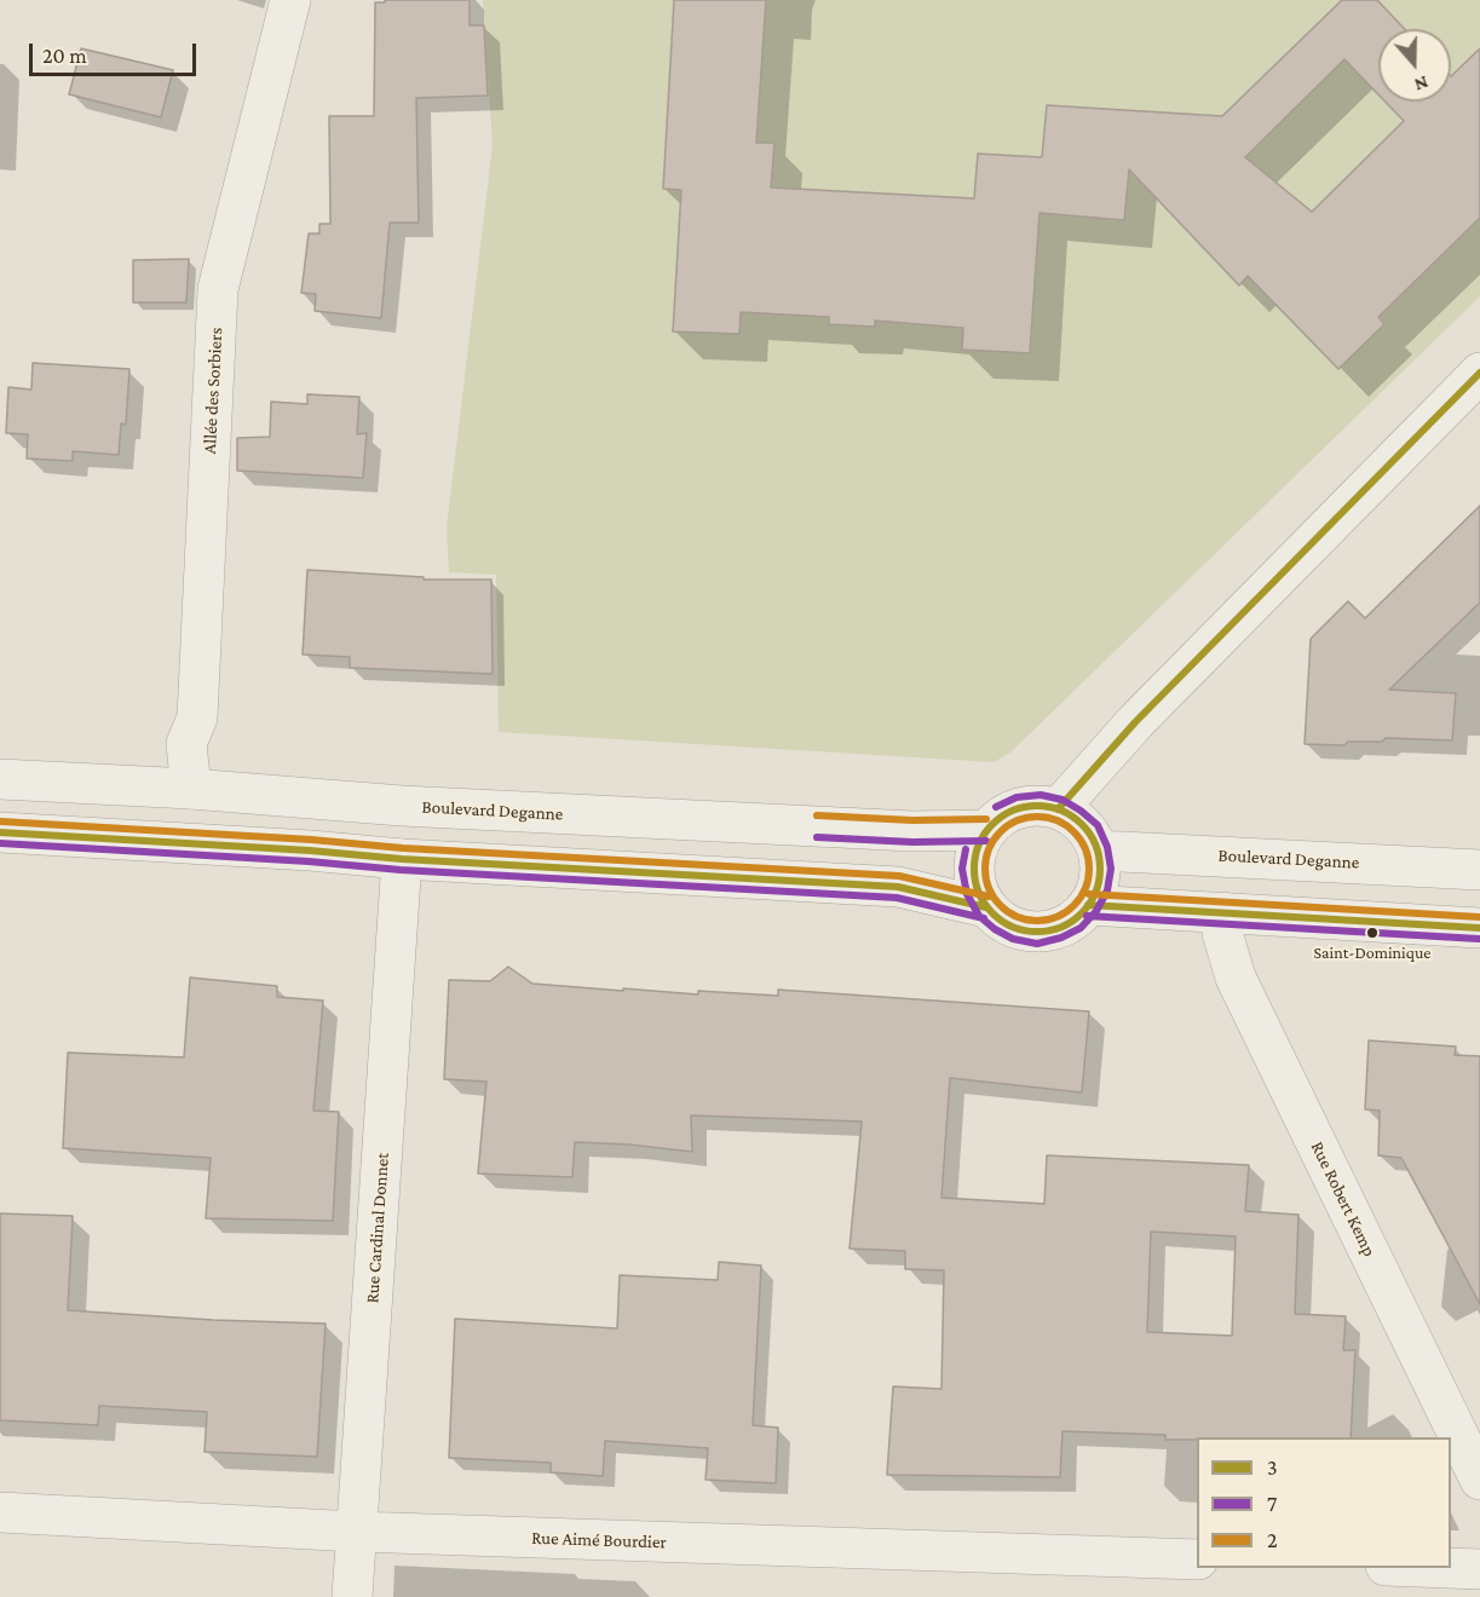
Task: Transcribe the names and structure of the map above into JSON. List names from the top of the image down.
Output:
{
  "streets": {
    "street": [
      "Allée des Sorbiers",
      "Boulevard Deganne",
      "Rue Robert Kemp",
      "Rue Cardinal Donnet",
      "Rue Aimé Bourdier"
    ]
  },
  "crossings": [
    ["Allée des Sorbiers", "Boulevard Deganne"],
    ["Rue Cardinal Donnet", "Rue Aimé Bourdier"]
  ],
  "places": ["Saint-Dominique"],
  "lines": ["transit line 3", "transit line 7", "transit line 2"],
  "legend": ["3", "7", "2"],
  "scale_bar": "20 m",
  "north": "bottom"
}
